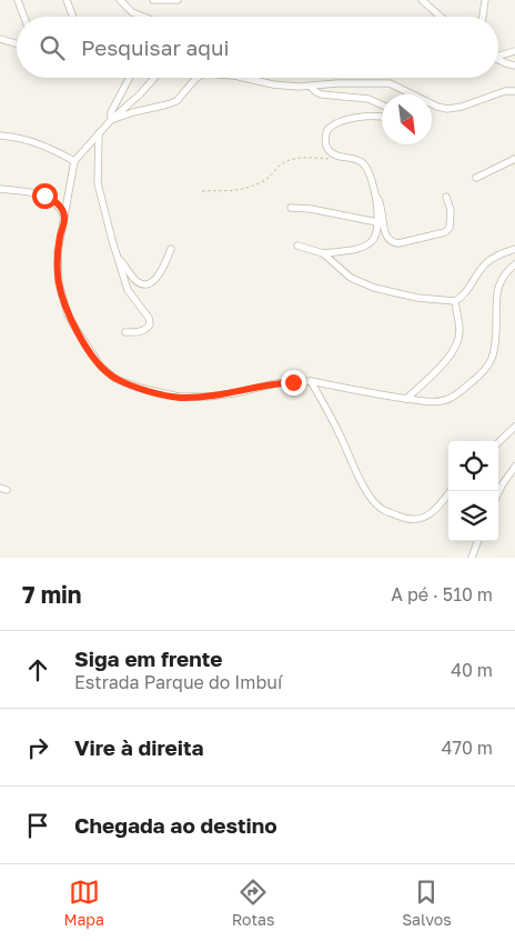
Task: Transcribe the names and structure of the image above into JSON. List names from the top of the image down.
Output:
{
  "north": "bottom right",
  "page": {
    "search": "Pesquisar aqui",
    "heading": ["7 min", "A pé · 510 m"],
    "list": [
      ["Siga em frente", "Estrada Parque do Imbuí", "40 m"],
      ["Vire à direita", "470 m"],
      "Chegada ao destino"
    ],
    "nav": ["Mapa", "Rotas", "Salvos"]
  }
}
